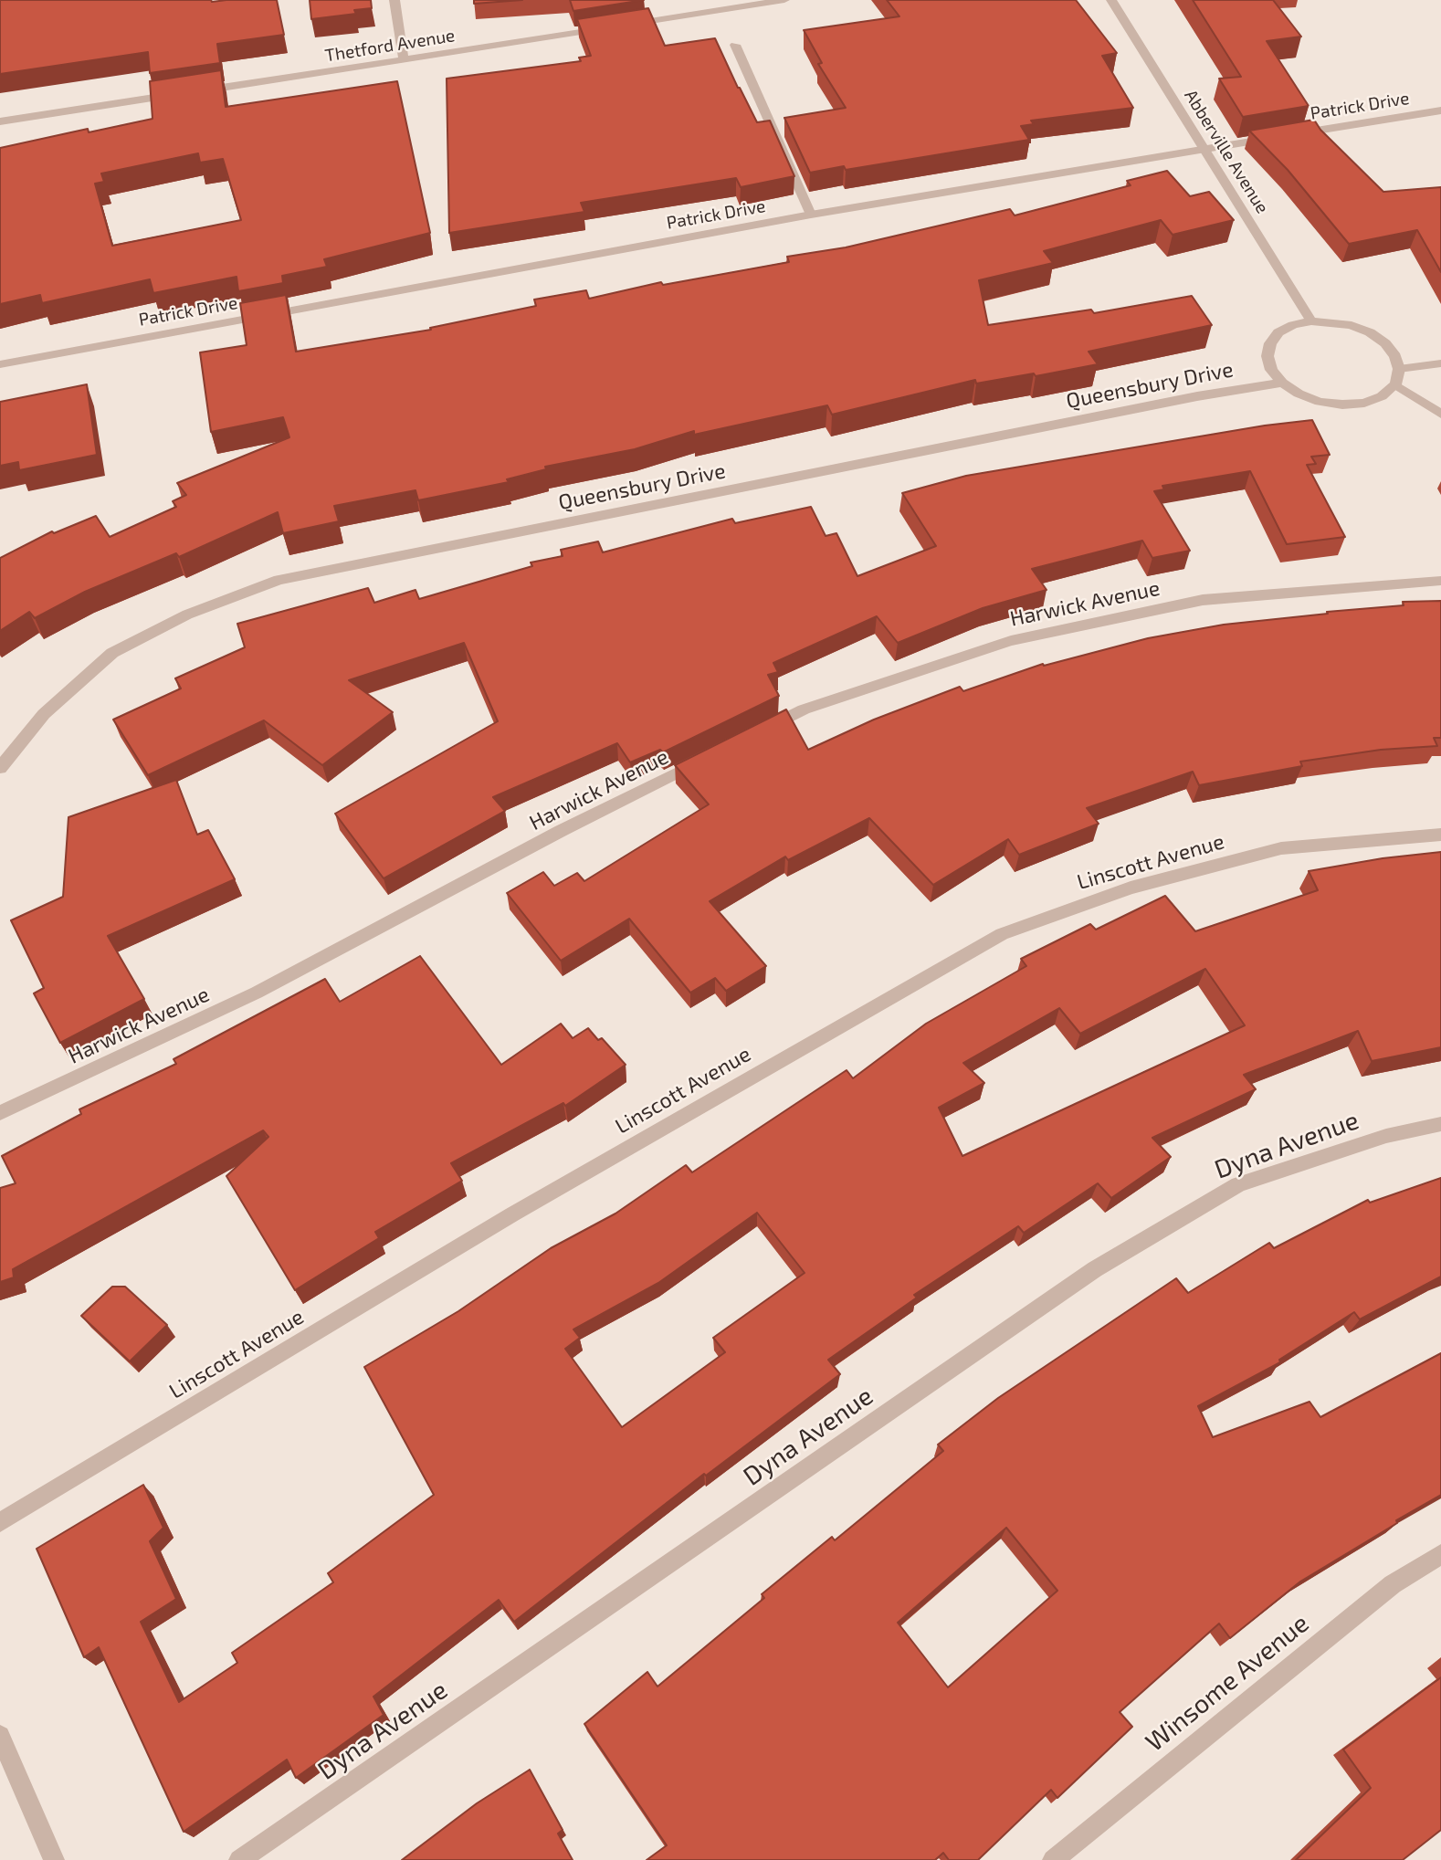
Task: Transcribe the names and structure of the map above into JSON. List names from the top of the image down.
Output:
{
  "streets": {
    "street": [
      "Thetford Avenue",
      "Patrick Drive",
      "Abberville Avenue",
      "Queensbury Drive",
      "Harwick Avenue",
      "Linscott Avenue",
      "Dyna Avenue",
      "Winsome Avenue"
    ]
  },
  "crossings": [
    ["Patrick Drive", "Abberville Avenue"],
    ["Abberville Avenue", "Queensbury Drive"]
  ]
}
